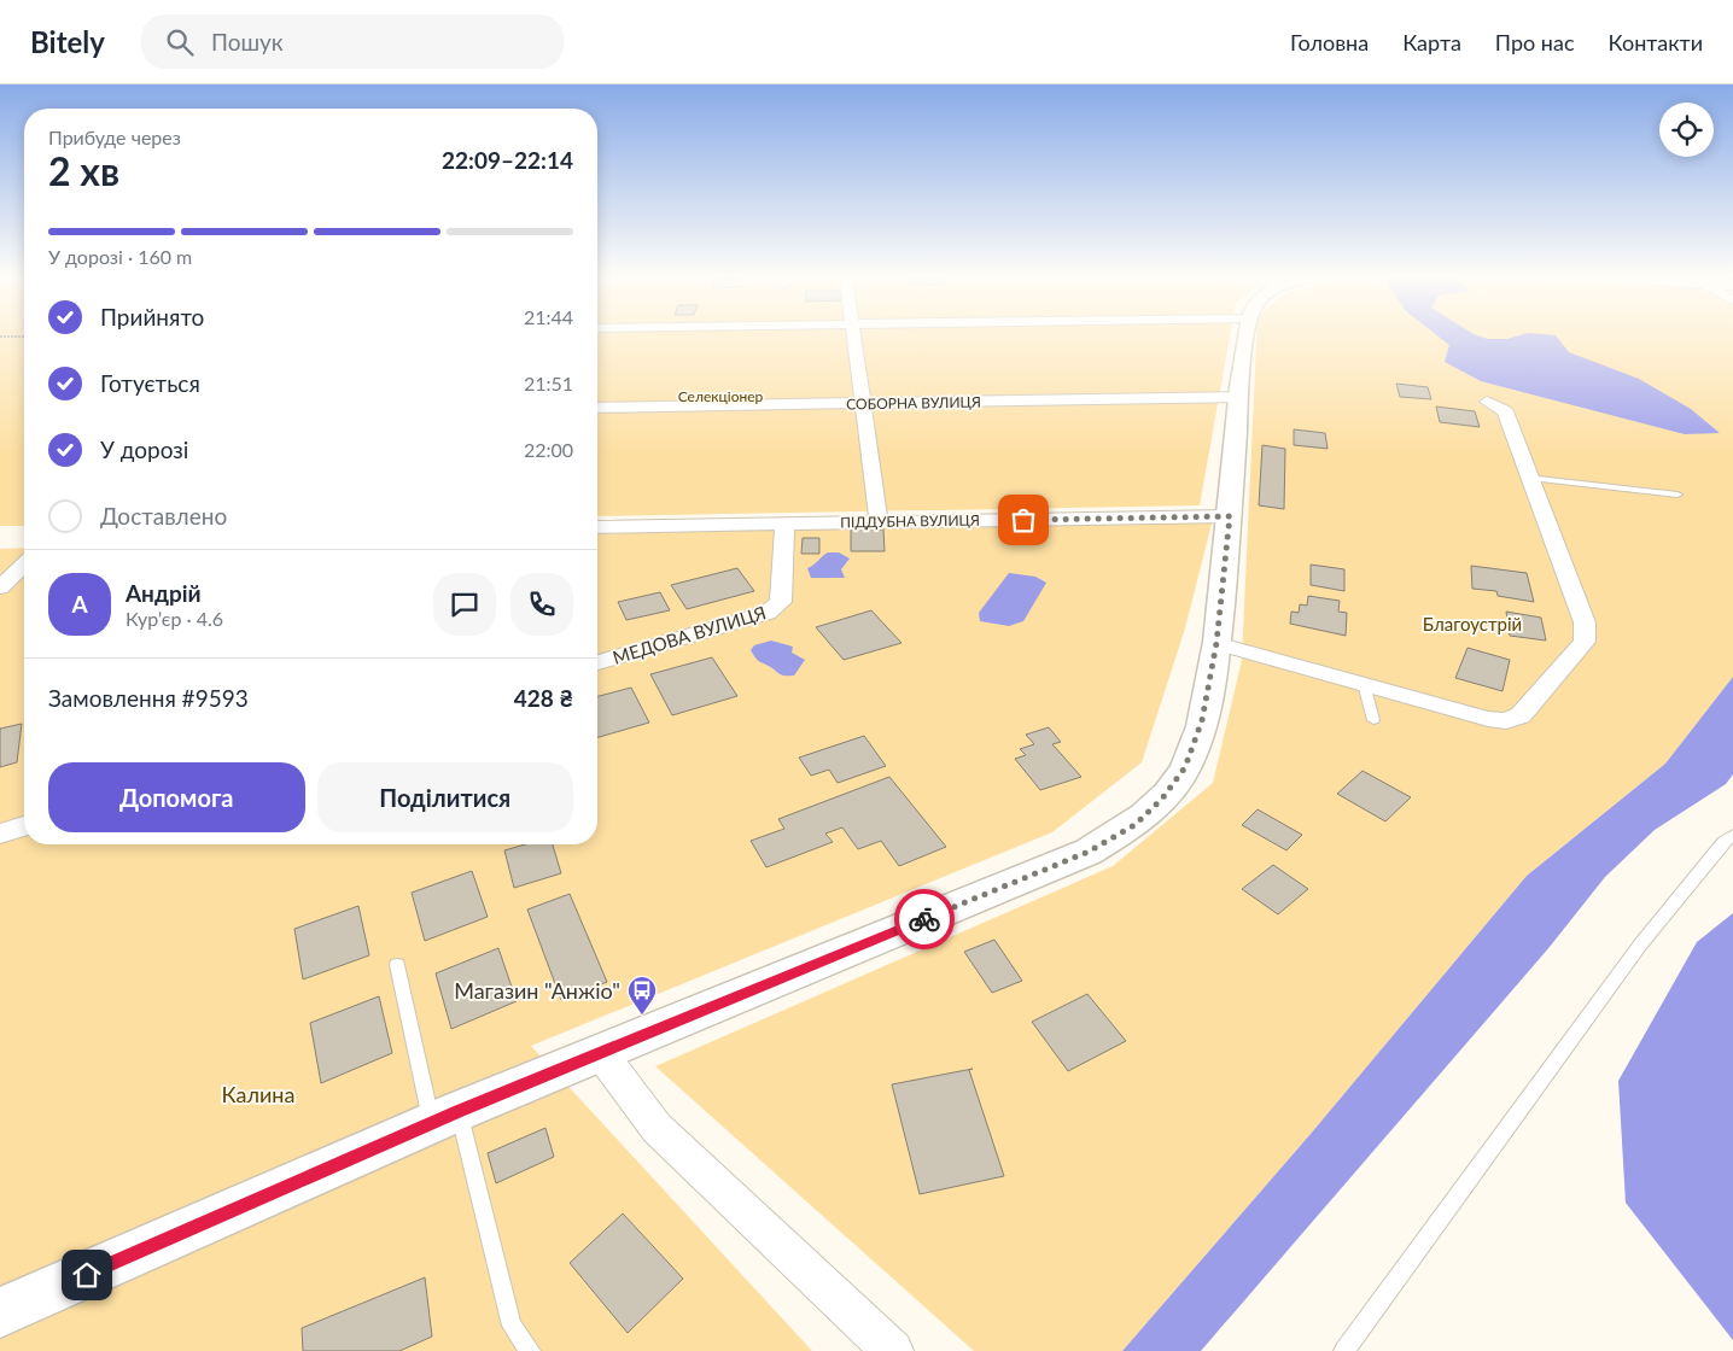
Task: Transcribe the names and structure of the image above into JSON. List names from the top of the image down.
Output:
{
  "streets": {
    "street": ["СОБОРНА ВУЛИЦЯ", "ПІДДУБНА ВУЛИЦЯ", "МЕДОВА ВУЛИЦЯ"]
  },
  "crossings": [
    ["ПІДДУБНА ВУЛИЦЯ", "МЕДОВА ВУЛИЦЯ"]
  ],
  "parks": ["Селекціонер", "Благоустрій", "Калина"],
  "places": {
    "bus stop": ["Магазин \"Анжіо\""]
  },
  "page": {
    "header": "Bitely",
    "search": "Пошук",
    "nav": [
      "Головна",
      "Карта",
      "Про нас",
      "Контакти"
    ],
    "heading": ["2 хв", "Прибуде через", "22:09–22:14"],
    "panel": [
      "Андрій",
      "Кур’єр · 4.6",
      "Замовлення #9593",
      "428 ₴"
    ],
    "bar": "У дорозі · 160 m",
    "list": [
      ["Прийнято", "21:44"],
      ["Готується", "21:51"],
      ["У дорозі", "22:00"],
      "Доставлено"
    ],
    "round": "А",
    "buttons": ["Допомога", "Поділитися"]
  }
}
